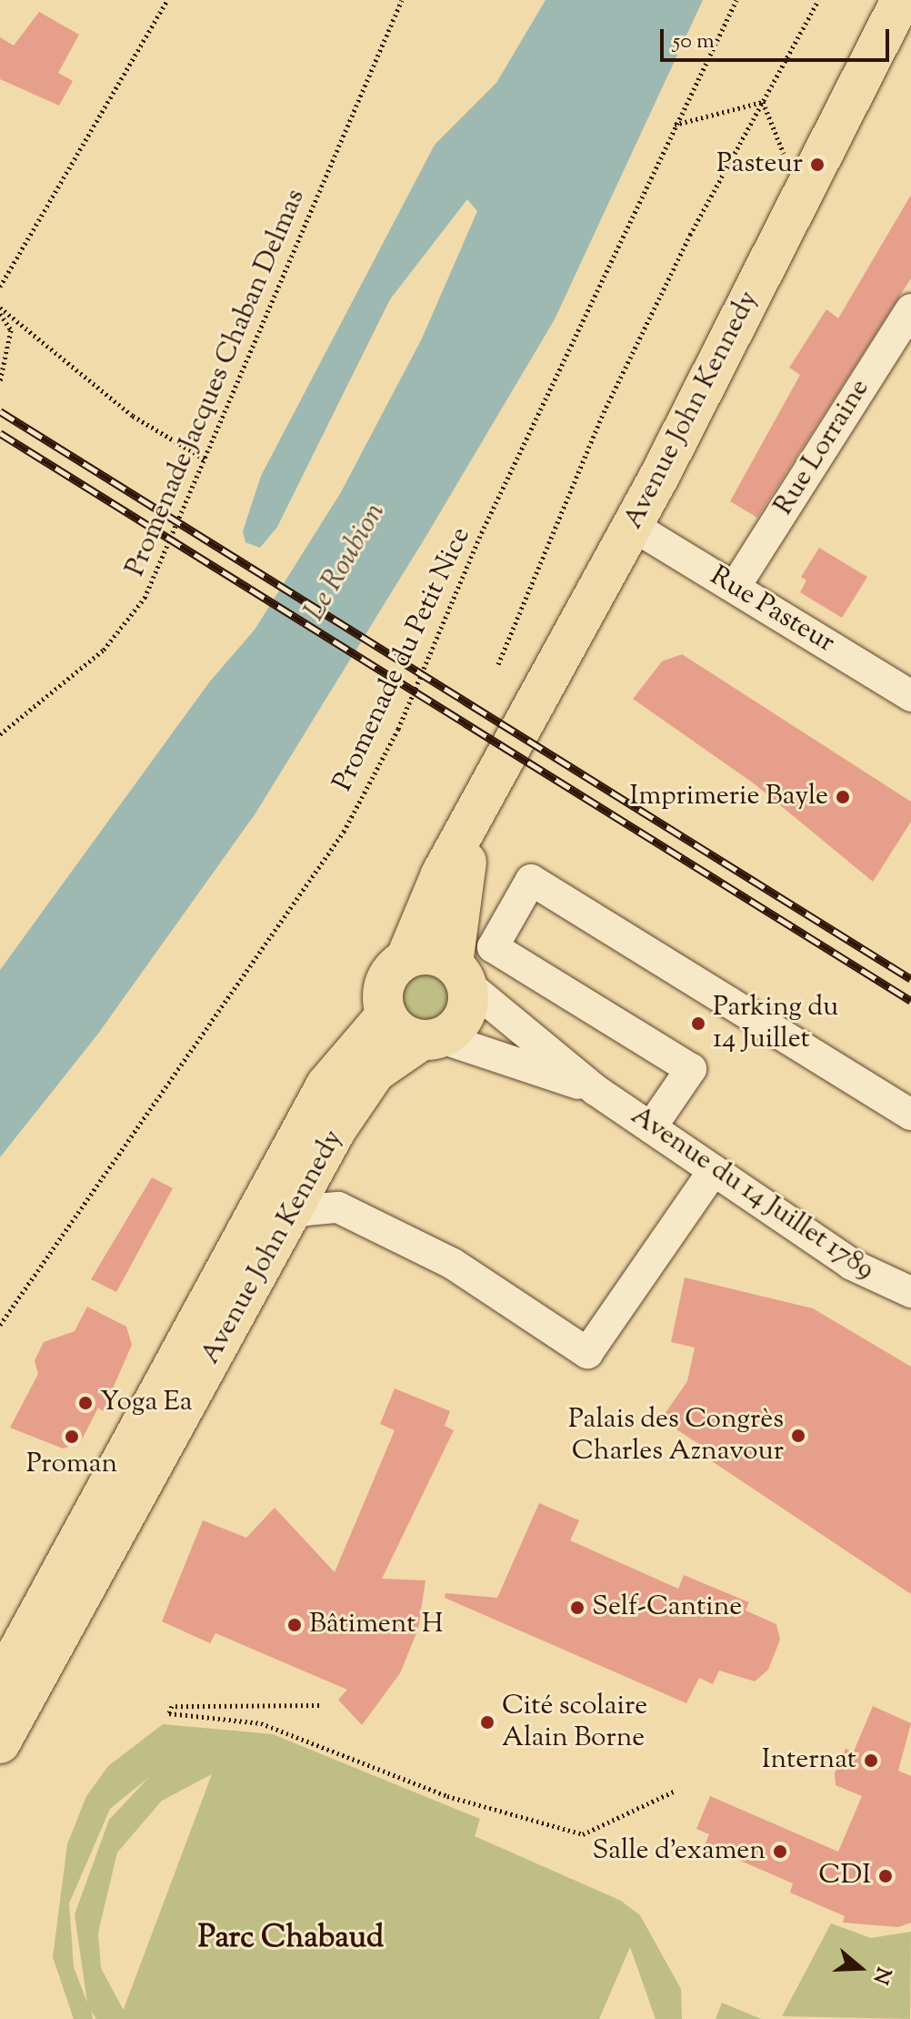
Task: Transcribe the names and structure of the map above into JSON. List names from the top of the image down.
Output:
{
  "streets": {
    "main road": ["Avenue John Kennedy"],
    "street": ["Rue Lorraine", "Rue Pasteur", "Avenue du 14 Juillet 1789"],
    "path": ["Promenade Jacques Chaban Delmas", "Promenade du Petit Nice"]
  },
  "crossings": [
    ["Avenue John Kennedy", "Rue Pasteur"],
    ["Avenue John Kennedy", "Avenue du 14 Juillet 1789"],
    ["Rue Lorraine", "Rue Pasteur"]
  ],
  "districts": ["Parc Chabaud"],
  "water": ["Le Roubion"],
  "places": [
    "Pasteur",
    "Imprimerie Bayle",
    "Parking du 14 Juillet",
    "Yoga Ea",
    "Palais des Congrès Charles Aznavour",
    "Proman",
    "Self-Cantine",
    "Bâtiment H",
    "Cité scolaire Alain Borne",
    "Internat",
    "Salle d'examen",
    "CDI"
  ],
  "scale_bar": "50 m",
  "north": "right"
}
